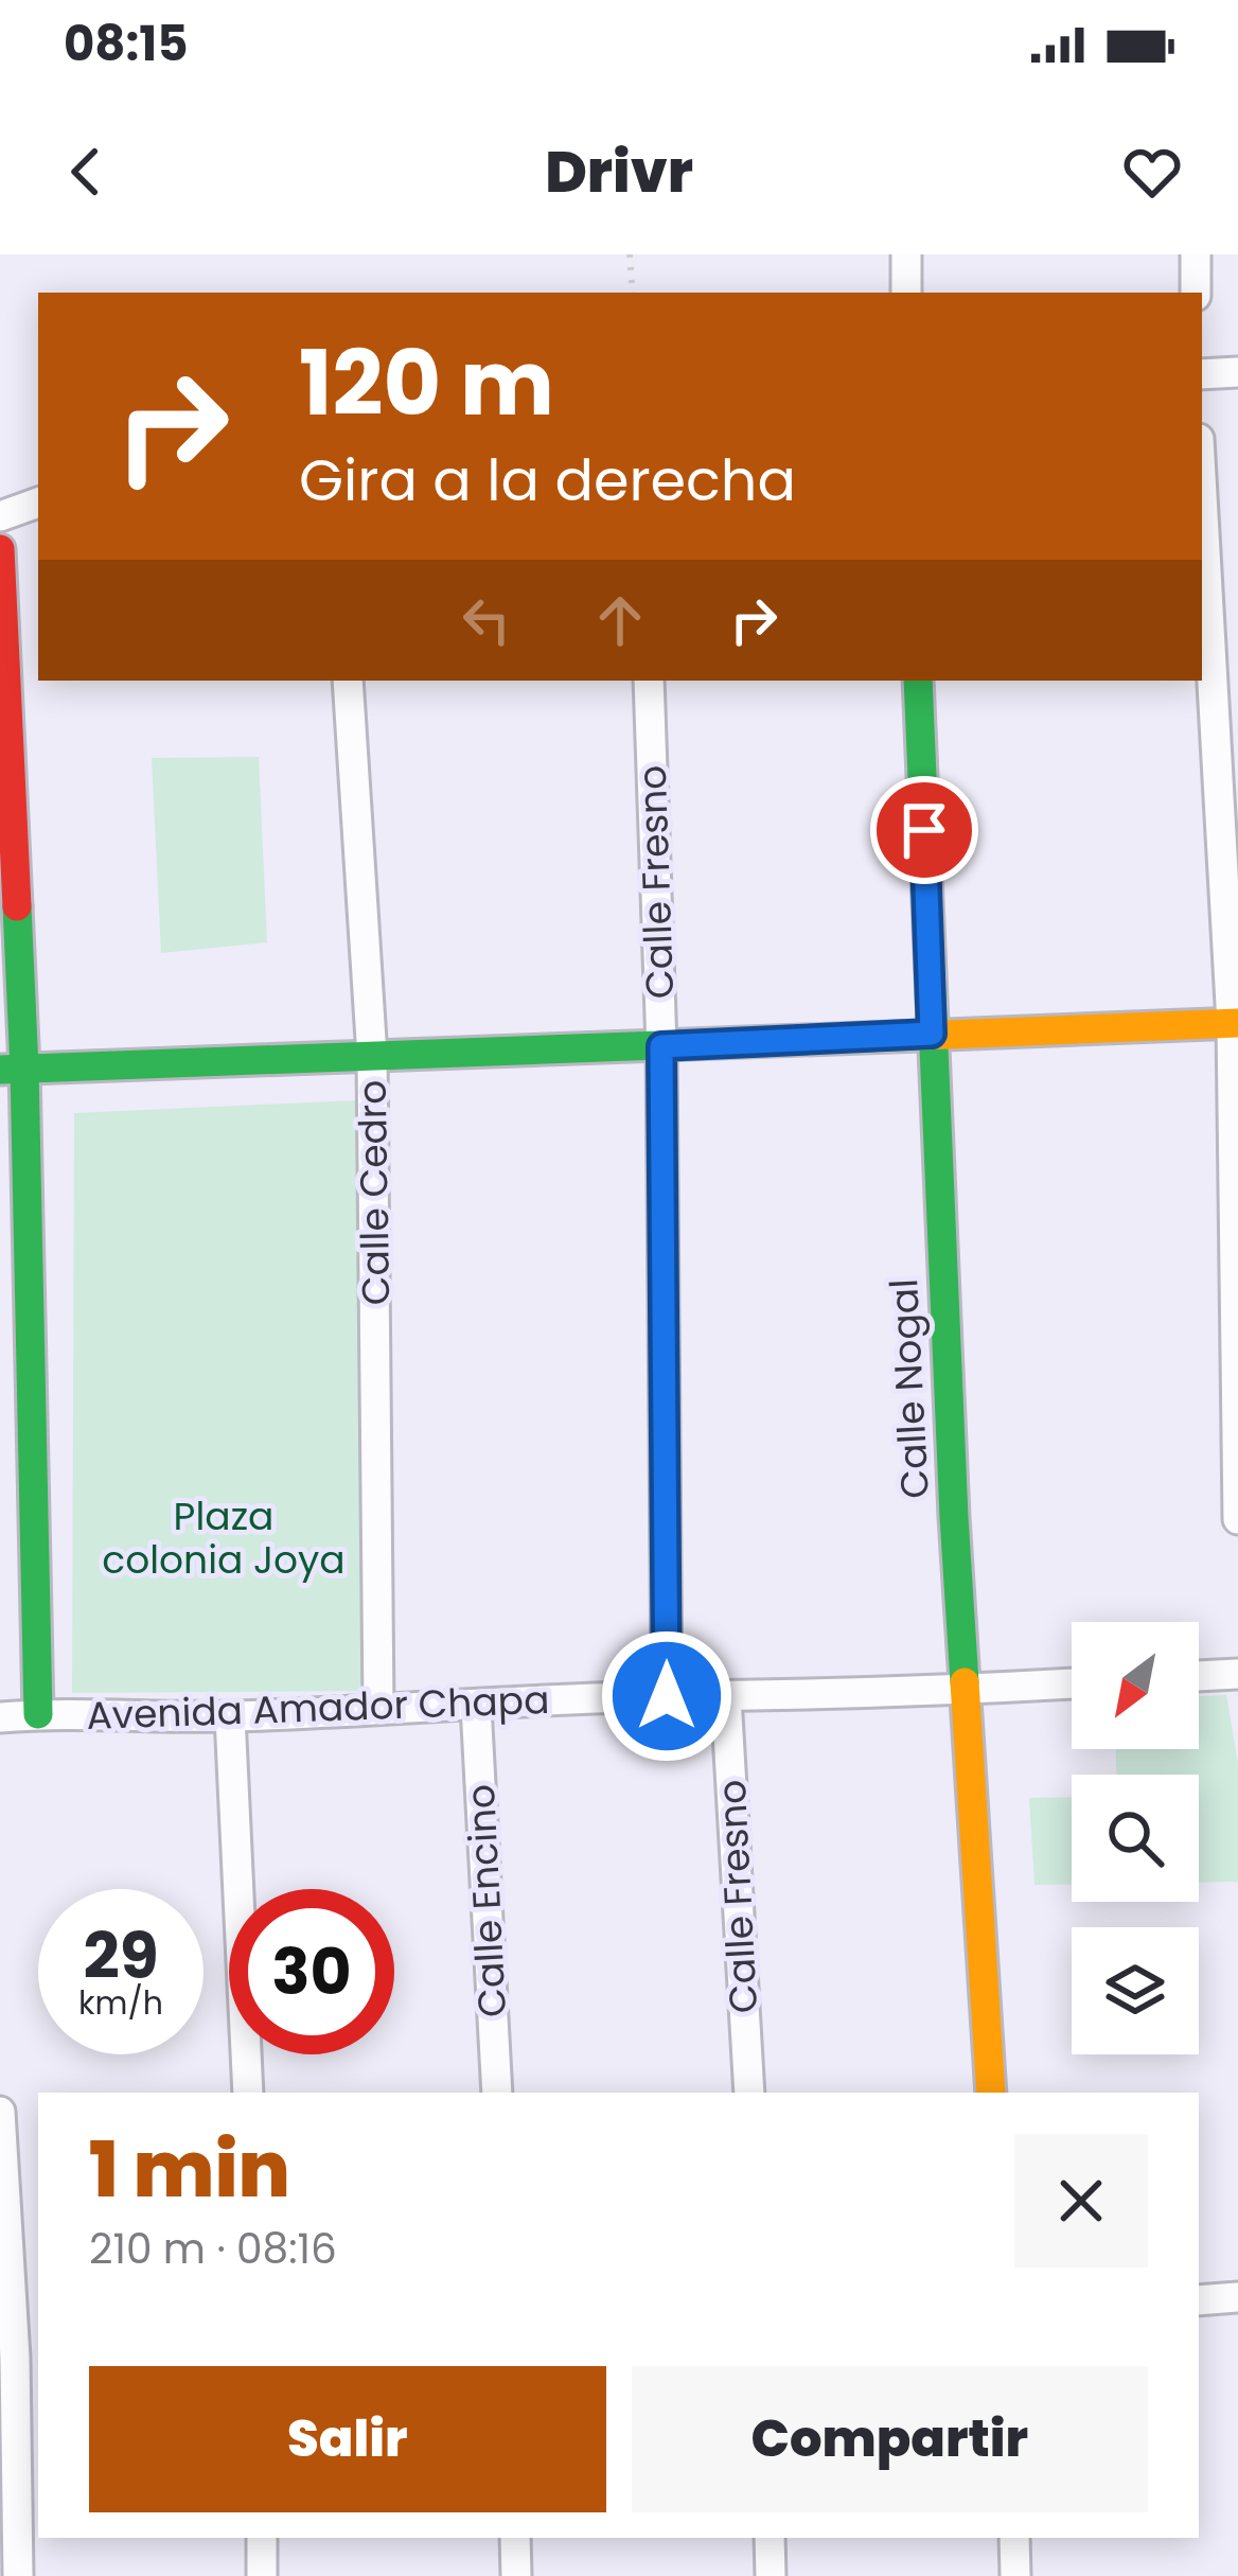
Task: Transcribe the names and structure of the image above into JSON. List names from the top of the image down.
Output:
{
  "streets": {
    "street": [
      "Calle Fresno",
      "Calle Cedro",
      "Calle Nogal",
      "Avenida Amador Chapa",
      "Calle Encino"
    ]
  },
  "crossings": [
    ["Calle Fresno", "Avenida Amador Chapa"],
    ["Calle Cedro", "Avenida Amador Chapa"],
    ["Calle Nogal", "Avenida Amador Chapa"],
    ["Avenida Amador Chapa", "Calle Encino"]
  ],
  "parks": ["Plaza colonia Joya"],
  "north": "bottom left",
  "page": {
    "status": "08:15",
    "header": "Drivr",
    "turn": ["120 m", "Gira a la derecha"],
    "speed": "29 km/h",
    "limit": "30",
    "heading": ["1 min", "210 m · 08:16"],
    "buttons": ["Salir", "Compartir"]
  }
}
